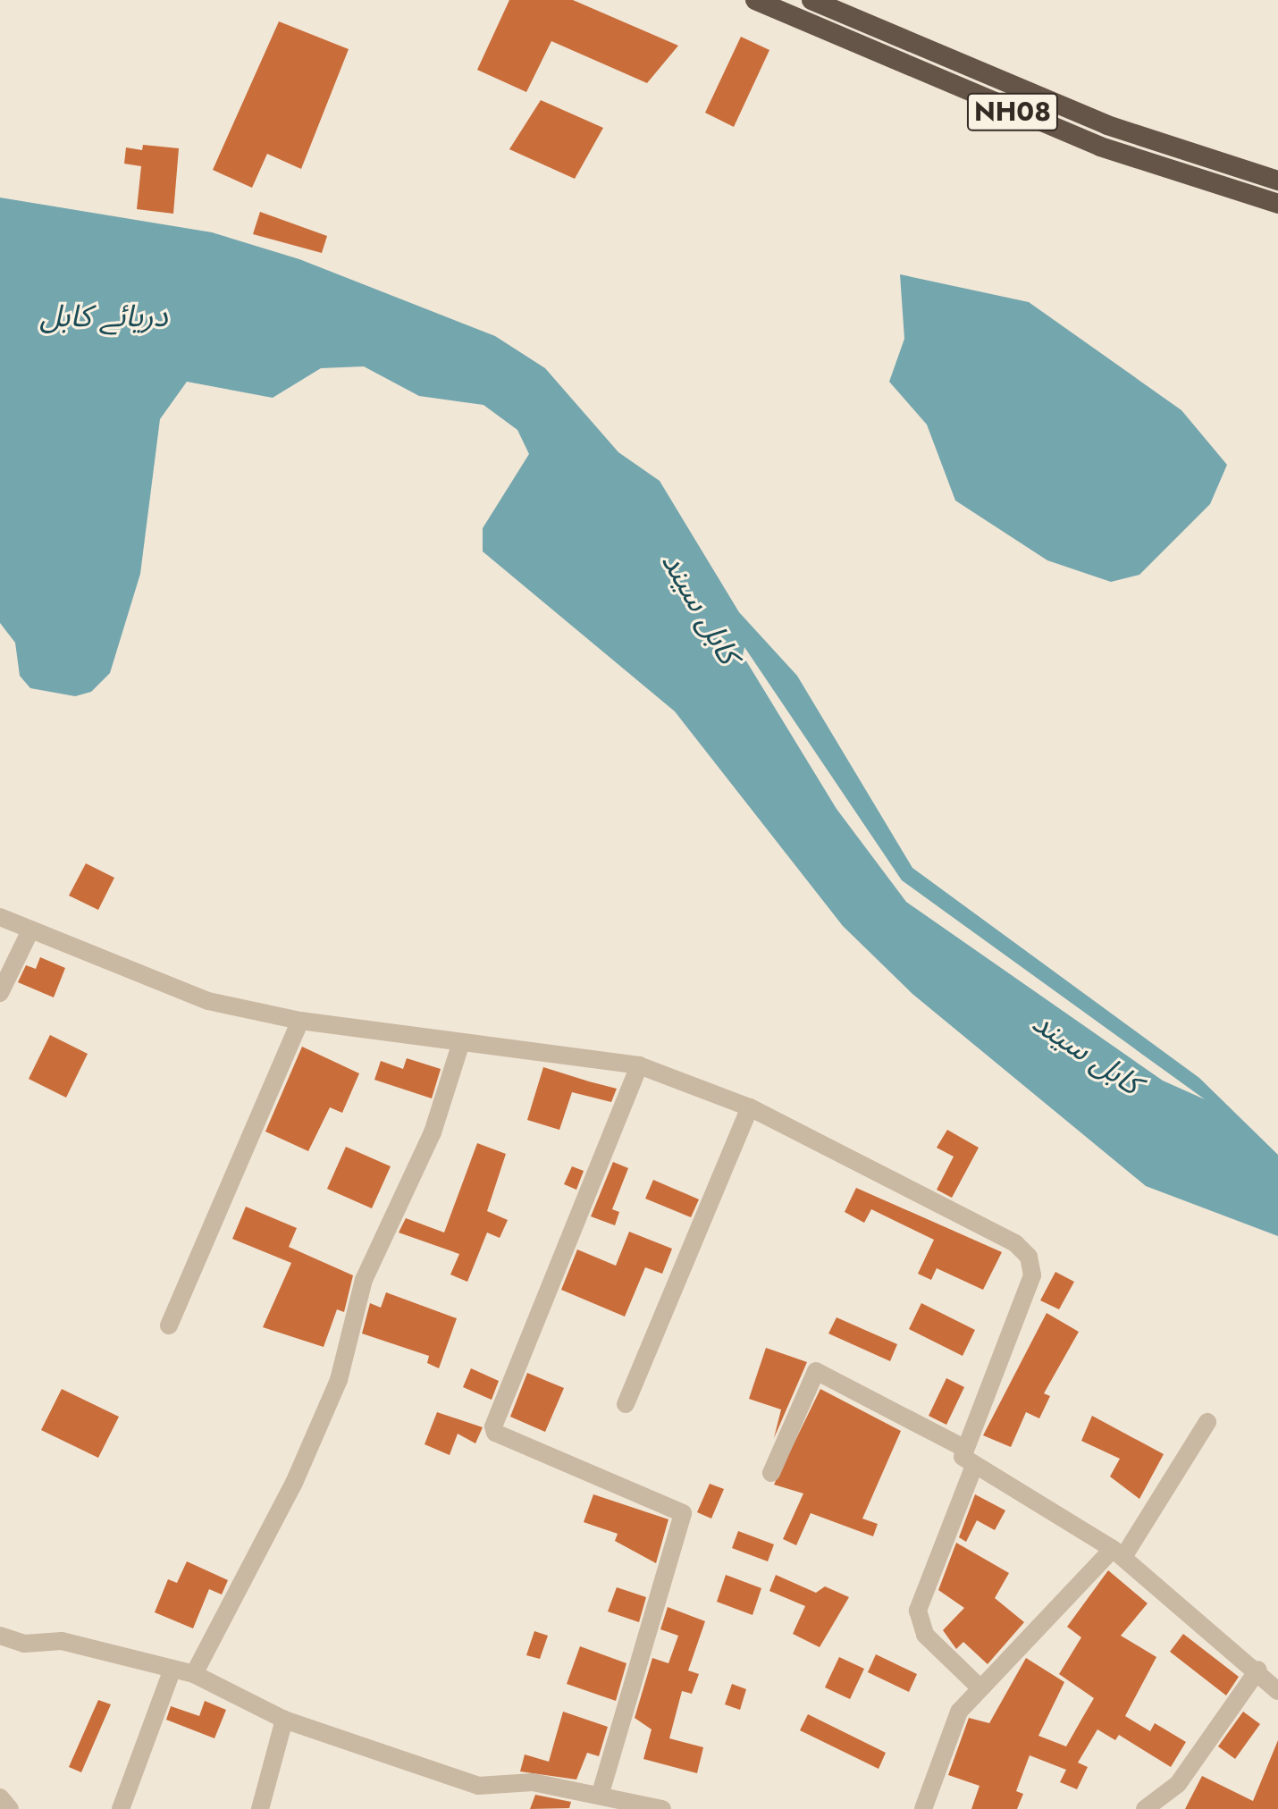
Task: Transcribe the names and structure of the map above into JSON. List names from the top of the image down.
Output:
{
  "streets": {
    "highway": ["NH08"]
  },
  "water": ["دریائے کابل", "کابل سيند"]
}
